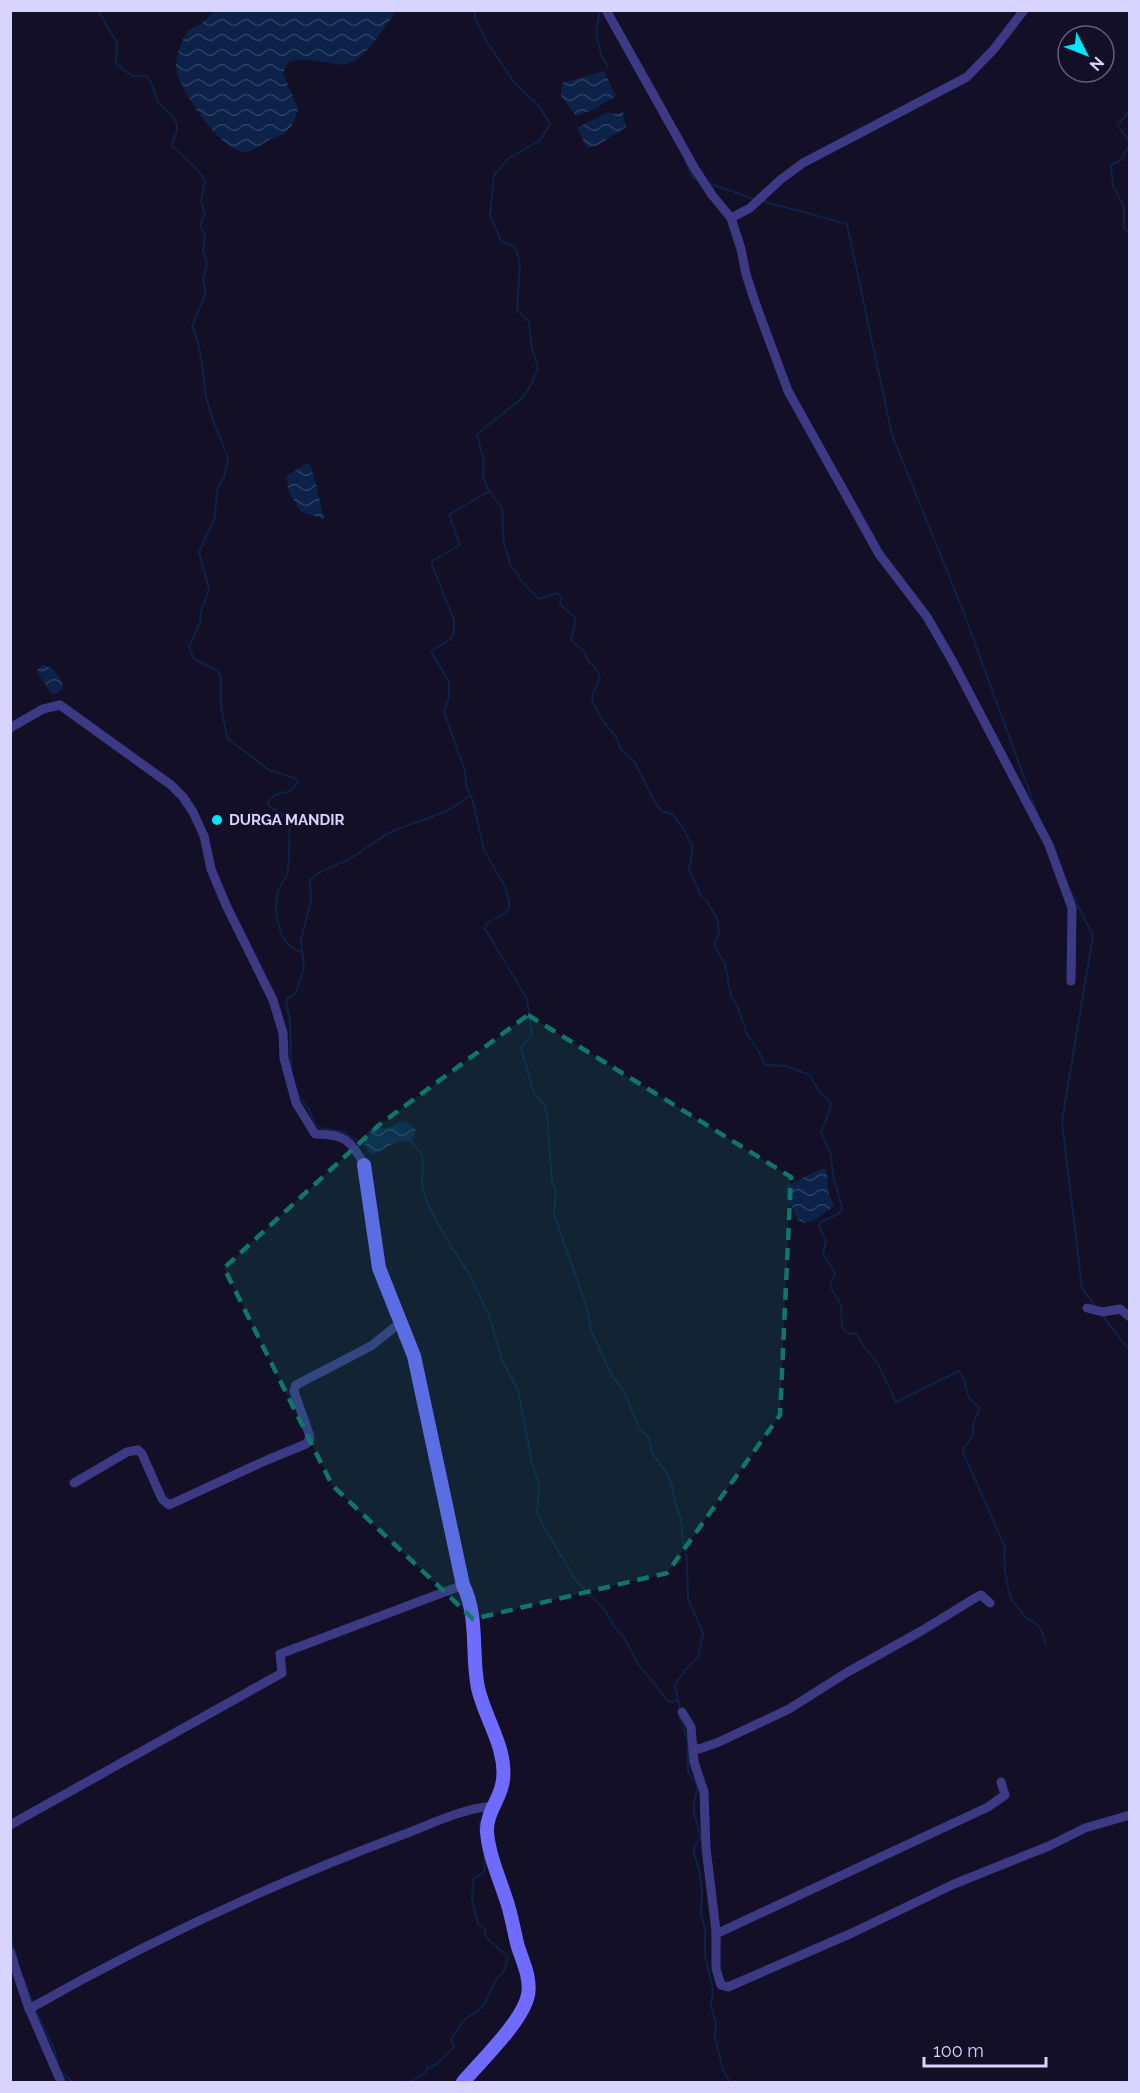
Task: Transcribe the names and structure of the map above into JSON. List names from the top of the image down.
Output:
{
  "places": ["DURGA MANDIR"],
  "scale_bar": "100 m",
  "north": "bottom right"
}
